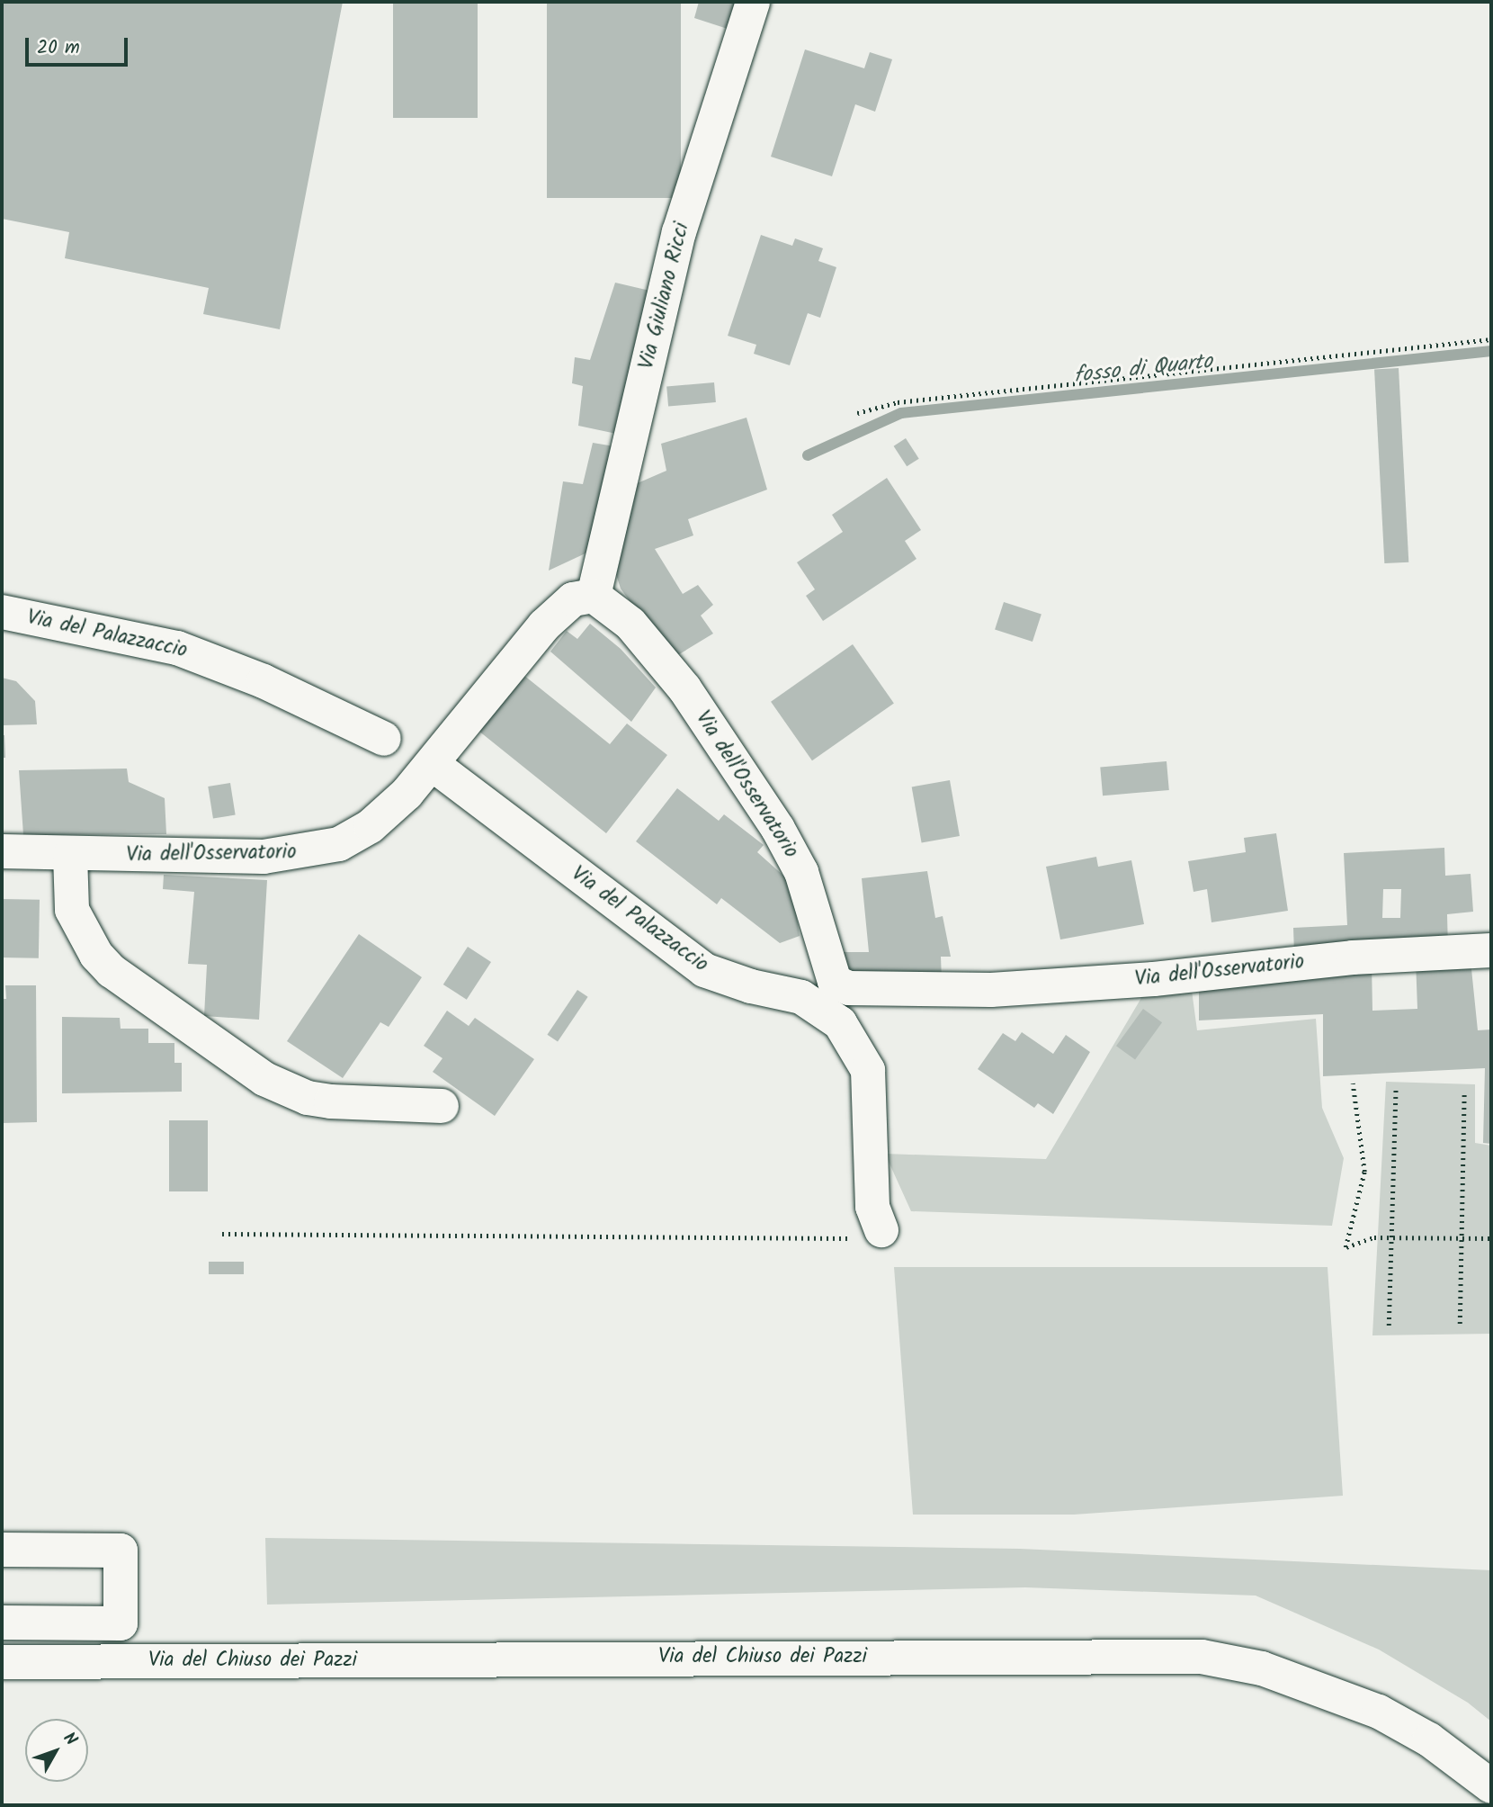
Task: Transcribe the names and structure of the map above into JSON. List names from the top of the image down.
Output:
{
  "streets": {
    "street": [
      "Via Giuliano Ricci",
      "Via del Palazzaccio",
      "Via dell'Osservatorio",
      "Via del Chiuso dei Pazzi"
    ]
  },
  "crossings": [
    ["Via Giuliano Ricci", "Via dell'Osservatorio"],
    ["Via del Palazzaccio", "Via dell'Osservatorio"]
  ],
  "water": ["fosso di Quarto"],
  "scale_bar": "20 m",
  "north": "top right"
}
